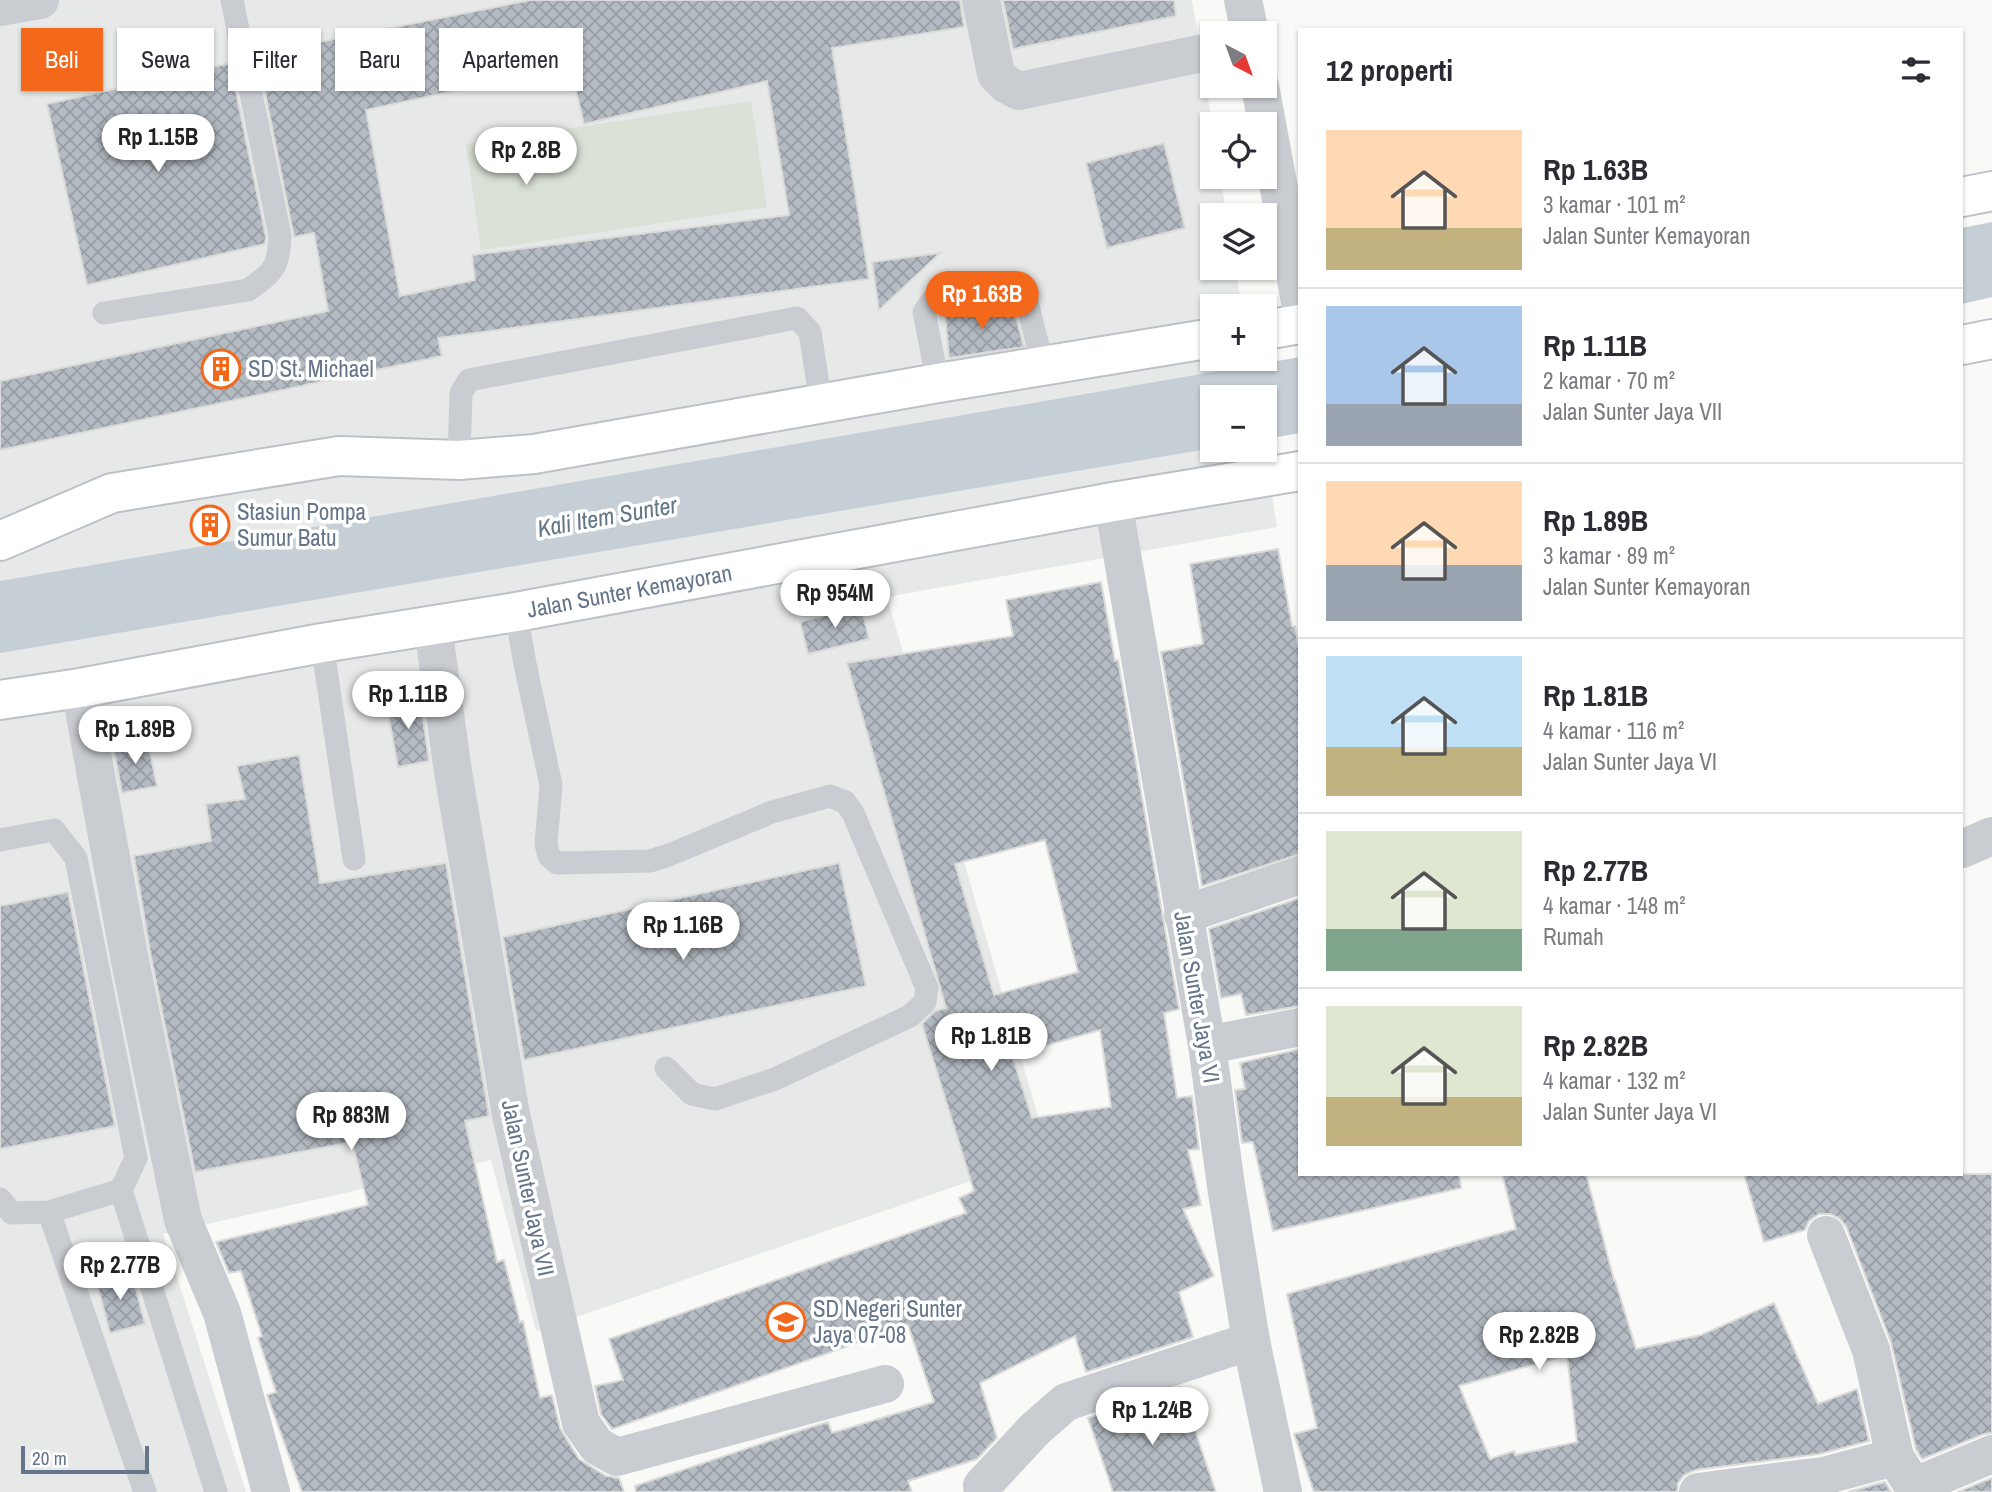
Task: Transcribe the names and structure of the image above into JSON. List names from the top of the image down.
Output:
{
  "streets": {
    "main road": ["Jalan Sunter Kemayoran"],
    "street": ["Jalan Sunter Jaya VI", "Jalan Sunter Jaya VII"]
  },
  "crossings": [
    ["Jalan Sunter Kemayoran", "Jalan Sunter Jaya VI"],
    ["Jalan Sunter Kemayoran", "Jalan Sunter Jaya VII"]
  ],
  "water": ["Kali Item Sunter"],
  "places": {
    "building": ["SD St. Michael", "Stasiun Pompa Sumur Batu"],
    "school or university": ["SD Negeri Sunter Jaya 07-08"]
  },
  "scale_bar": "20 m",
  "north": "bottom right",
  "page": {
    "map_buttons": ["+", "−"],
    "chip": [
      "Beli",
      "Sewa",
      "Filter",
      "Baru",
      "Apartemen"
    ],
    "heading": "12 properti",
    "list": [
      {
        "name": "Rp 1.63B",
        "note": "3 kamar · 101 m² · Jalan Sunter Kemayoran"
      },
      {
        "name": "Rp 1.11B",
        "note": "2 kamar · 70 m² · Jalan Sunter Jaya VII"
      },
      {
        "name": "Rp 1.89B",
        "note": "3 kamar · 89 m² · Jalan Sunter Kemayoran"
      },
      {
        "name": "Rp 1.81B",
        "note": "4 kamar · 116 m² · Jalan Sunter Jaya VI"
      },
      {
        "name": "Rp 2.77B",
        "note": "4 kamar · 148 m² · Rumah"
      },
      {
        "name": "Rp 2.82B",
        "note": "4 kamar · 132 m² · Jalan Sunter Jaya VI"
      }
    ],
    "price": [
      "Rp 1.15B",
      "Rp 2.8B",
      "Rp 1.63B",
      "Rp 954M",
      "Rp 1.11B",
      "Rp 1.89B",
      "Rp 1.16B",
      "Rp 1.81B",
      "Rp 883M",
      "Rp 2.77B",
      "Rp 2.82B",
      "Rp 1.24B"
    ],
    "scale": "20 m"
  }
}
